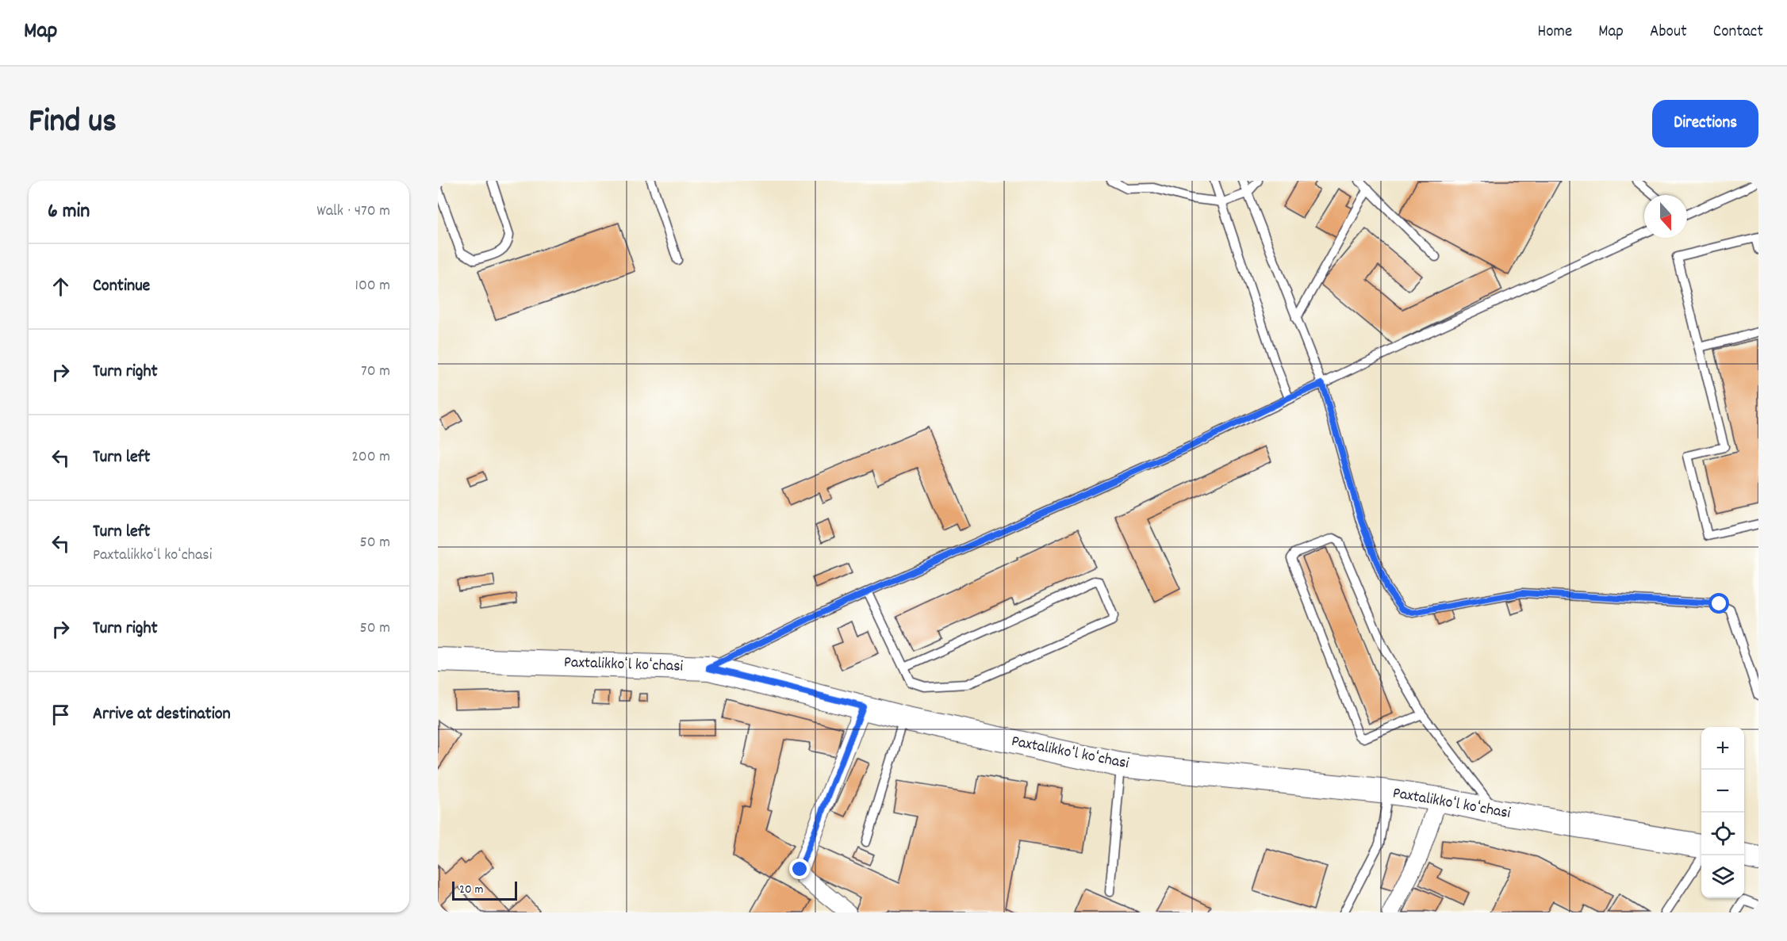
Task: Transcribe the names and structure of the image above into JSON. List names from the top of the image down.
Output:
{
  "streets": {
    "street": ["Paxtalikkoʻl koʻchasi"]
  },
  "scale_bar": "20 m",
  "north": "bottom",
  "page": {
    "header": "Map",
    "nav": [
      "Home",
      "Map",
      "About",
      "Contact"
    ],
    "title": "Find us",
    "buttons": "Directions",
    "heading": ["6 min", "Walk · 470 m"],
    "list": [
      ["Continue", "100 m"],
      ["Turn right", "70 m"],
      ["Turn left", "200 m"],
      ["Turn left", "Paxtalikkoʻl koʻchasi", "50 m"],
      ["Turn right", "50 m"],
      "Arrive at destination"
    ],
    "map_buttons": ["+", "−"],
    "scale": "20 m"
  }
}
